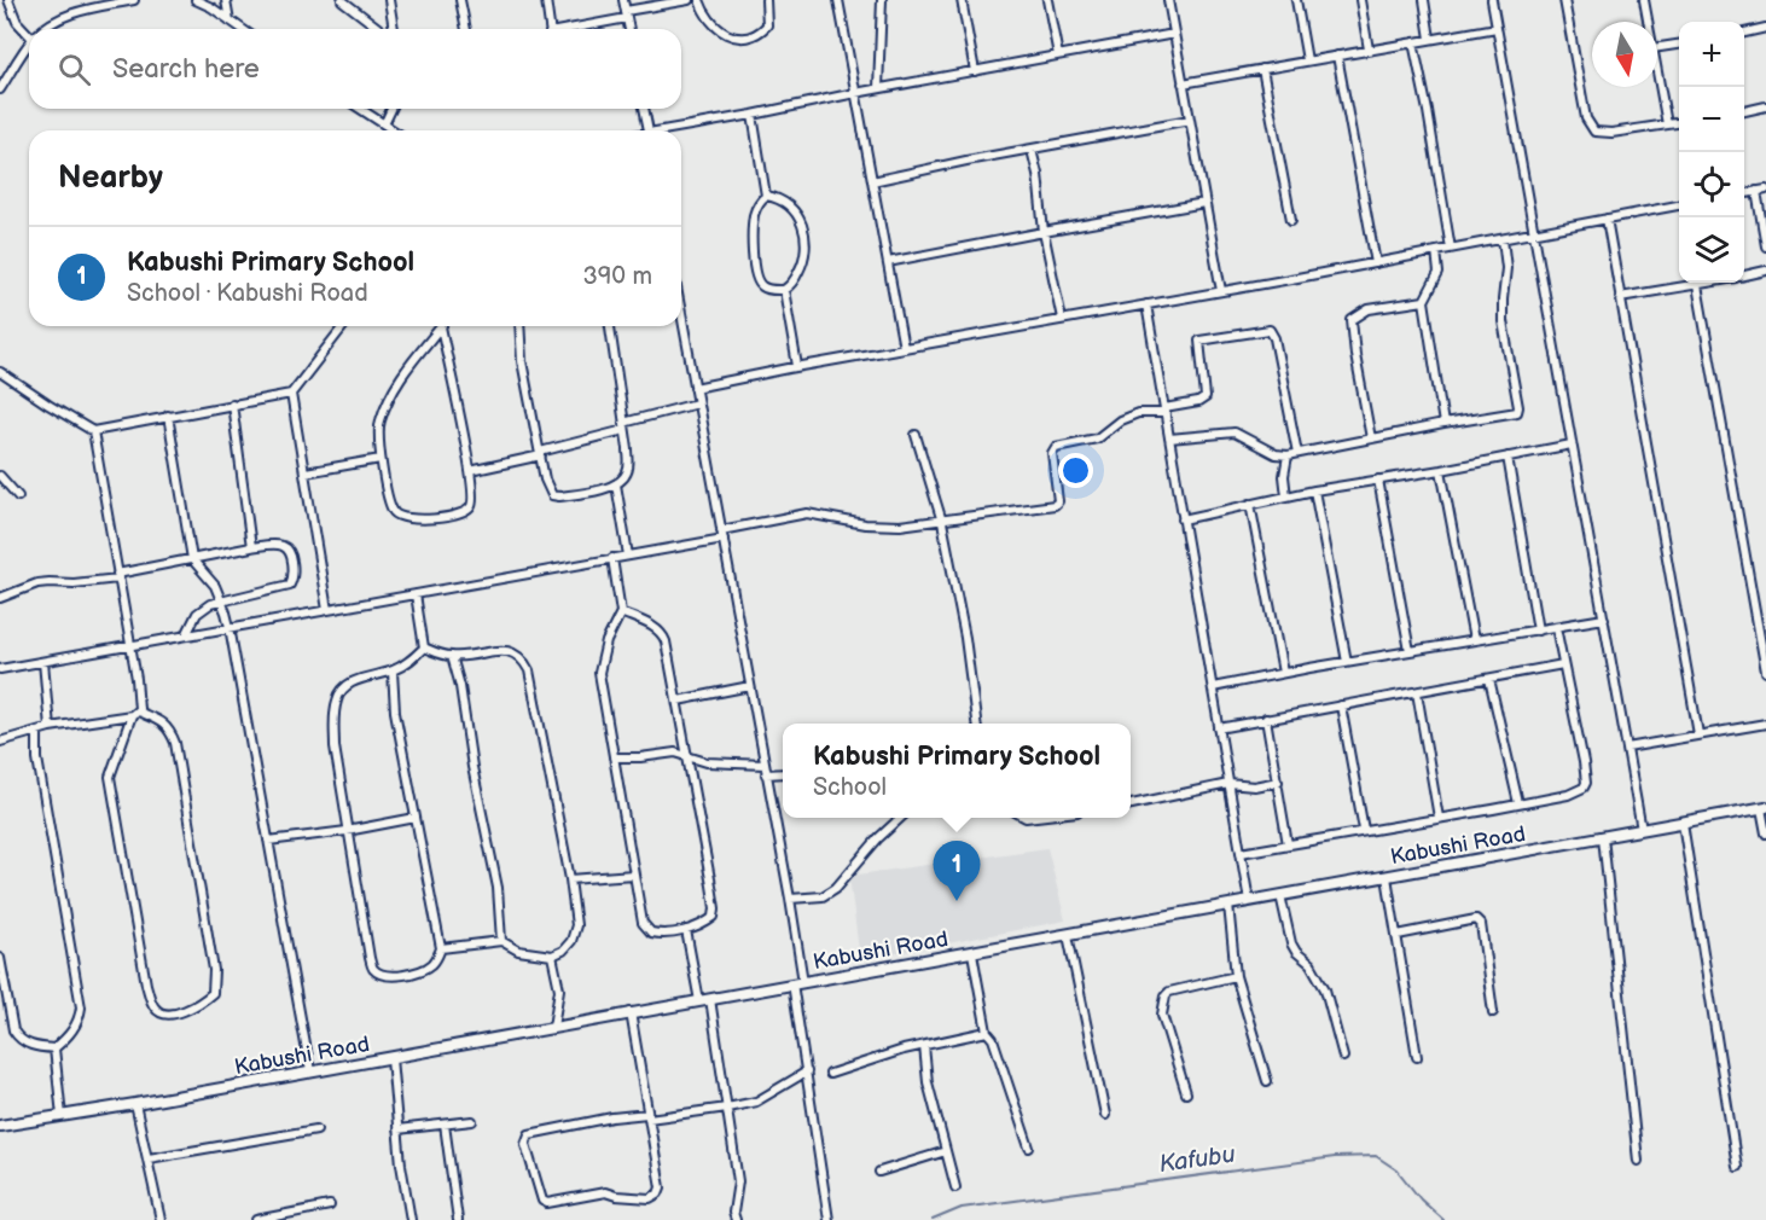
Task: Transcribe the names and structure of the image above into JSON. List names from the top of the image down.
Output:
{
  "streets": {
    "main road": ["Kabushi Road"]
  },
  "water": ["Kafubu"],
  "north": "bottom",
  "page": {
    "map_buttons": ["+", "−"],
    "search": "Search here",
    "heading": "Nearby",
    "list": [
      {
        "mark": "1",
        "name": "Kabushi Primary School",
        "note": "School · Kabushi Road",
        "value": "390 m"
      }
    ],
    "popup": ["Kabushi Primary School", "School"],
    "pins": "1"
  }
}
